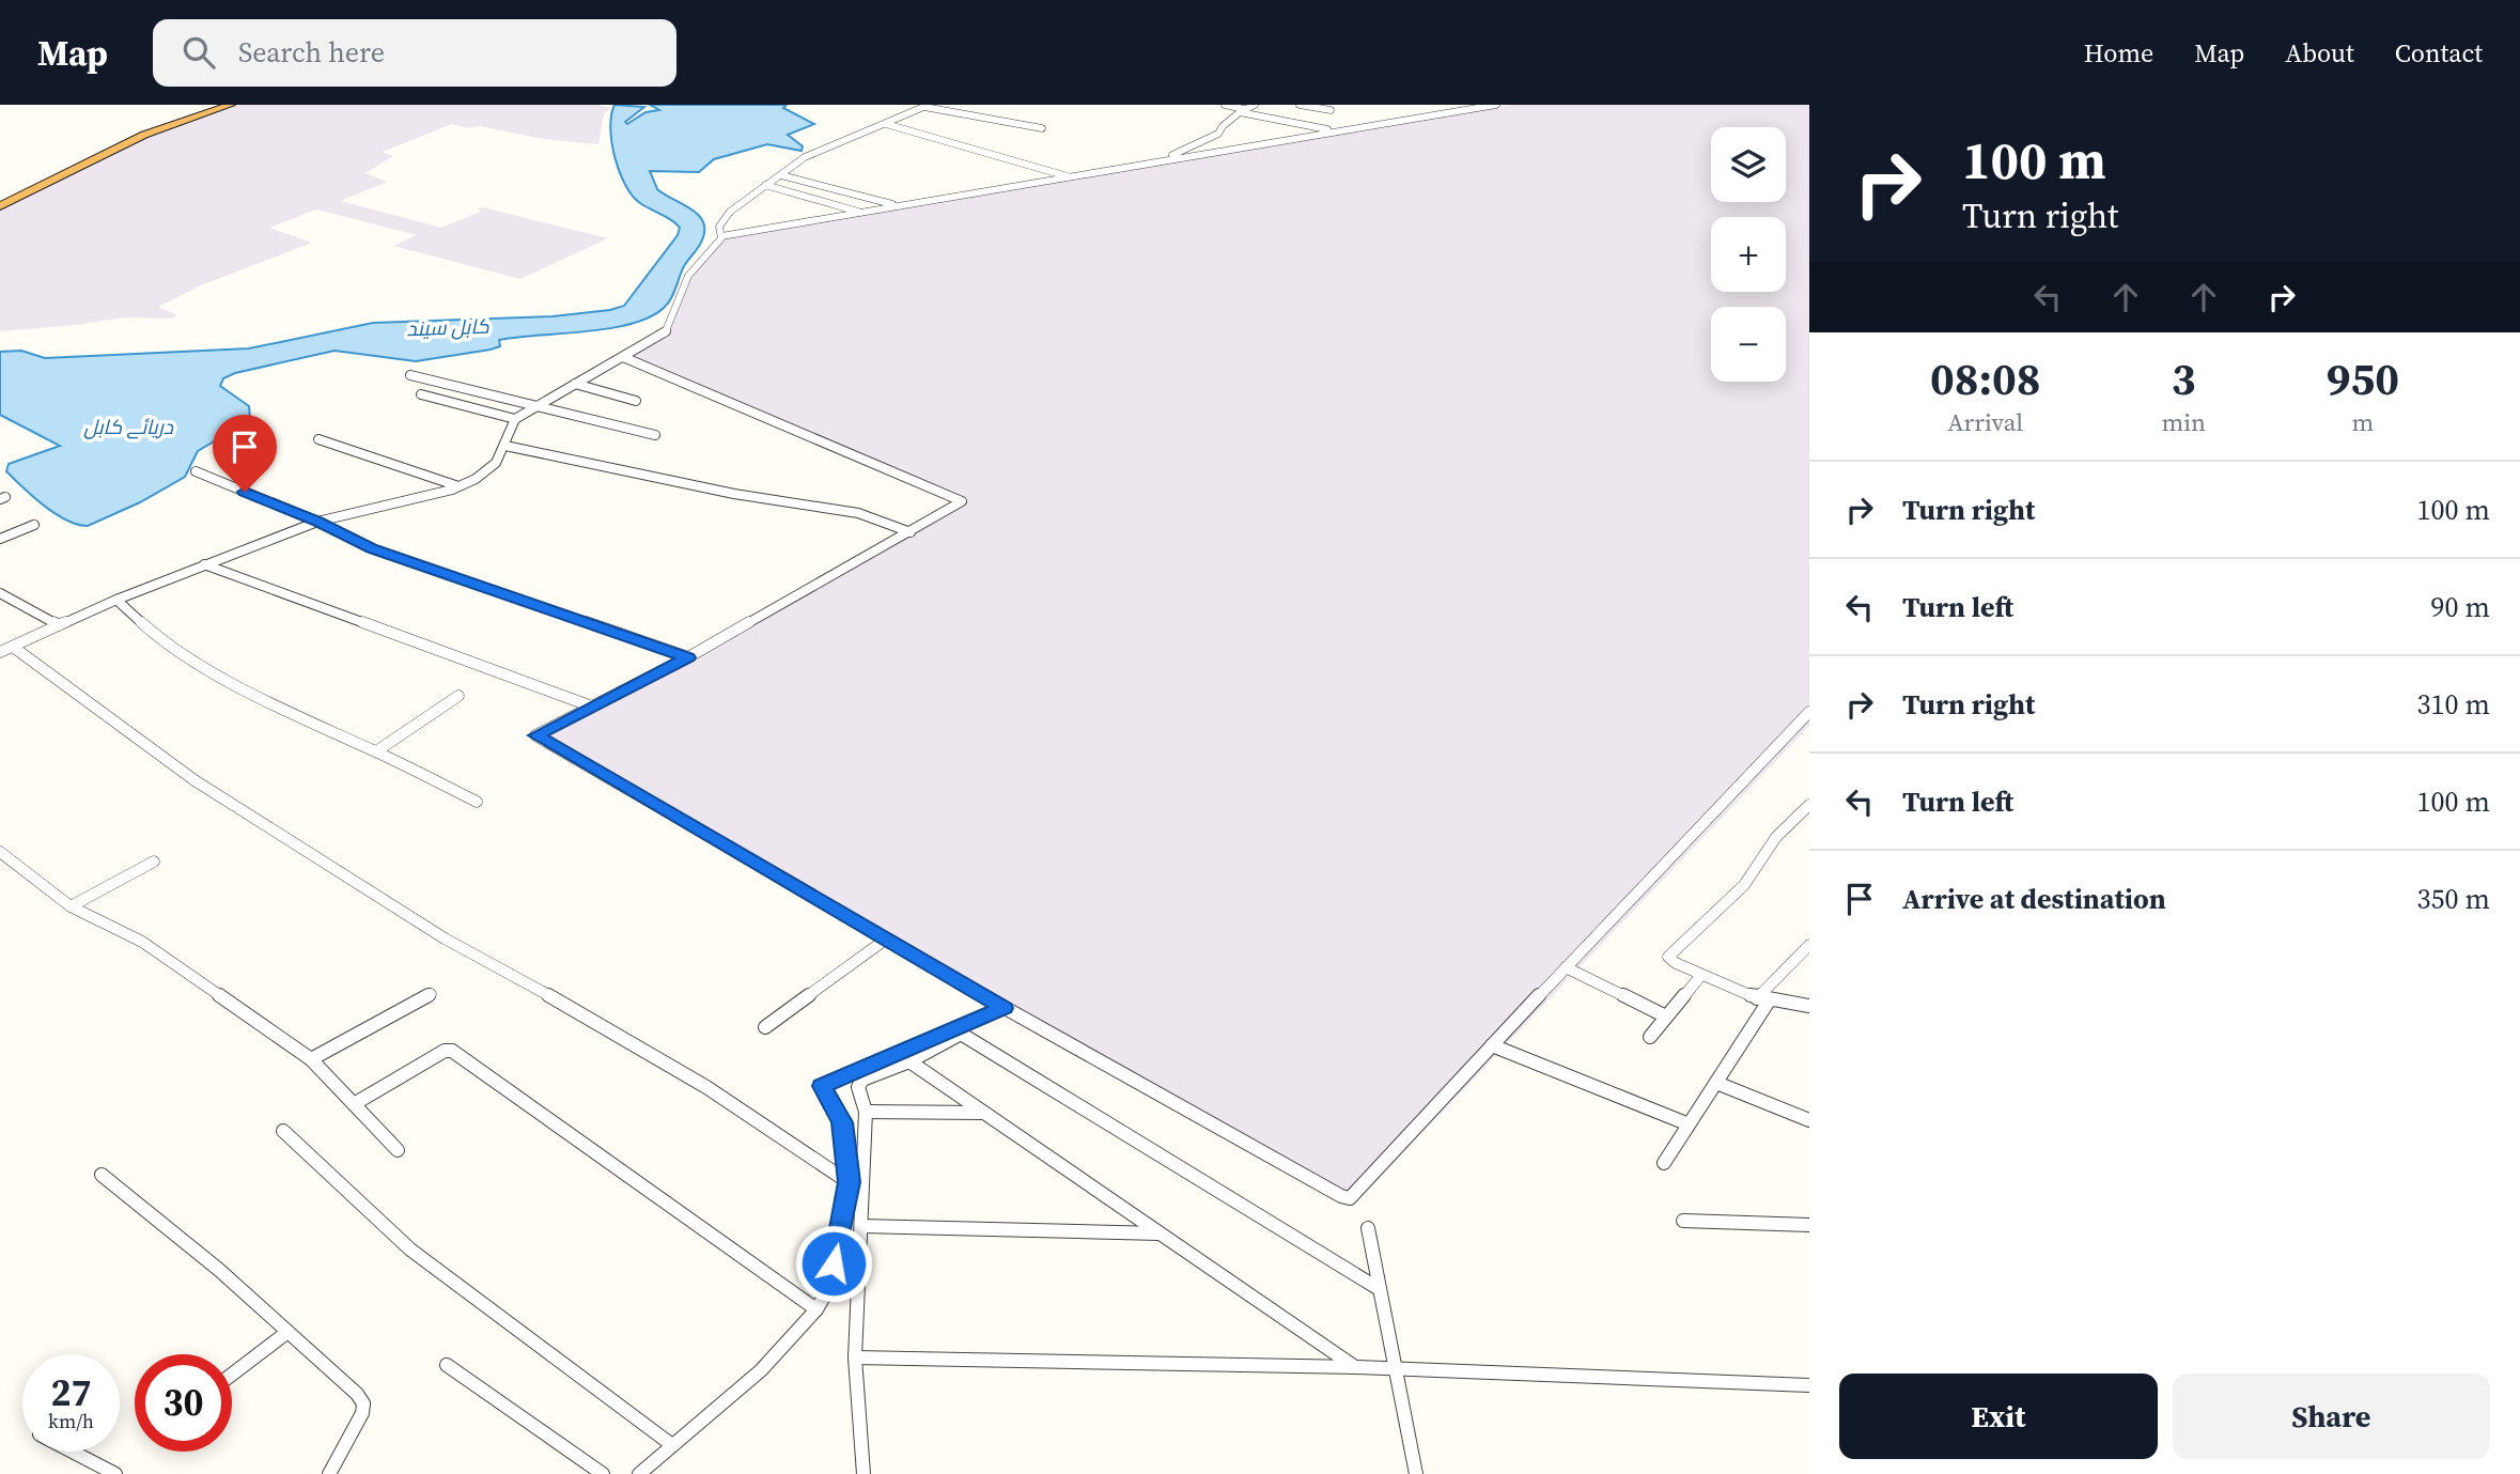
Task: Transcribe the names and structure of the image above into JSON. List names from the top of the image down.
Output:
{
  "water": ["کابل سيند", "دریائے کابل"],
  "page": {
    "header": "Map",
    "search": "Search here",
    "nav": [
      "Home",
      "Map",
      "About",
      "Contact"
    ],
    "turn": ["100 m", "Turn right"],
    "map_buttons": ["+", "−"],
    "eta": [
      "08:08",
      "Arrival",
      "3",
      "min",
      "950",
      "m"
    ],
    "list": [
      {
        "name": "Turn right",
        "value": "100 m"
      },
      {
        "name": "Turn left",
        "value": "90 m"
      },
      {
        "name": "Turn right",
        "value": "310 m"
      },
      {
        "name": "Turn left",
        "value": "100 m"
      },
      {
        "name": "Arrive at destination",
        "value": "350 m"
      }
    ],
    "speed": "27 km/h",
    "limit": "30",
    "buttons": ["Exit", "Share"]
  }
}
